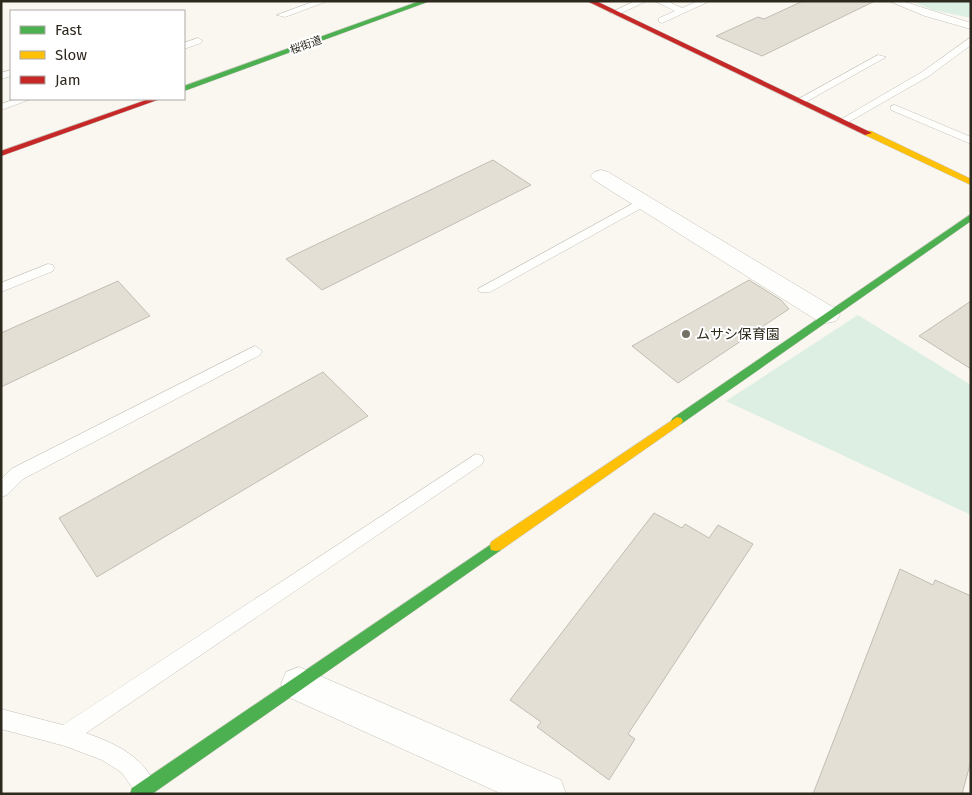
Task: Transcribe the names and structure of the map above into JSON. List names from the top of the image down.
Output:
{
  "streets": {
    "street": ["桜街道"]
  },
  "places": ["ムサシ保育園"],
  "legend": ["Fast", "Slow", "Jam"]
}
